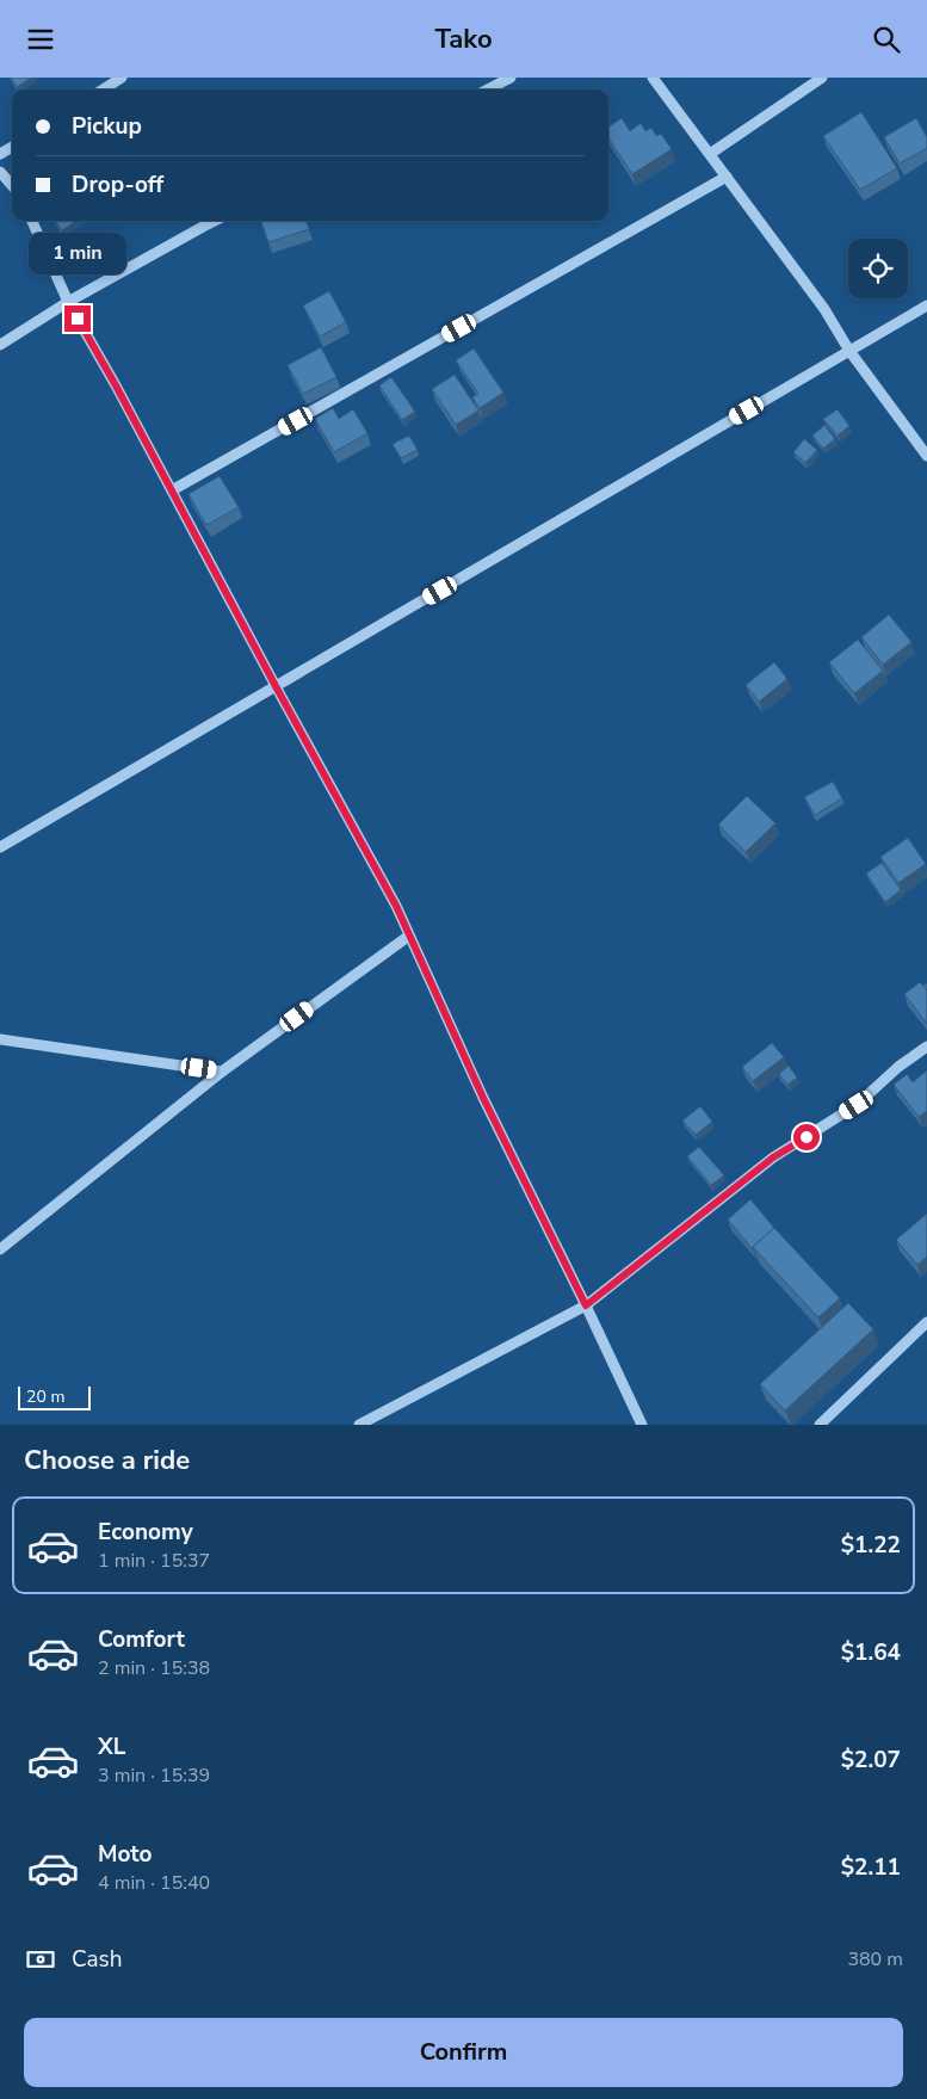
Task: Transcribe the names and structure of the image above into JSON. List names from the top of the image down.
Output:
{
  "scale_bar": "20 m",
  "page": {
    "header": "Tako",
    "banner": ["Pickup", "Drop-off"],
    "bubble": "1 min",
    "scale": "20 m",
    "heading": "Choose a ride",
    "list": [
      {
        "name": "Economy",
        "note": "1 min · 15:37",
        "value": "$1.22"
      },
      {
        "name": "Comfort",
        "note": "2 min · 15:38",
        "value": "$1.64"
      },
      {
        "name": "XL",
        "note": "3 min · 15:39",
        "value": "$2.07"
      },
      {
        "name": "Moto",
        "note": "4 min · 15:40",
        "value": "$2.11"
      }
    ],
    "pay": ["Cash", "380 m"],
    "buttons": "Confirm"
  }
}
